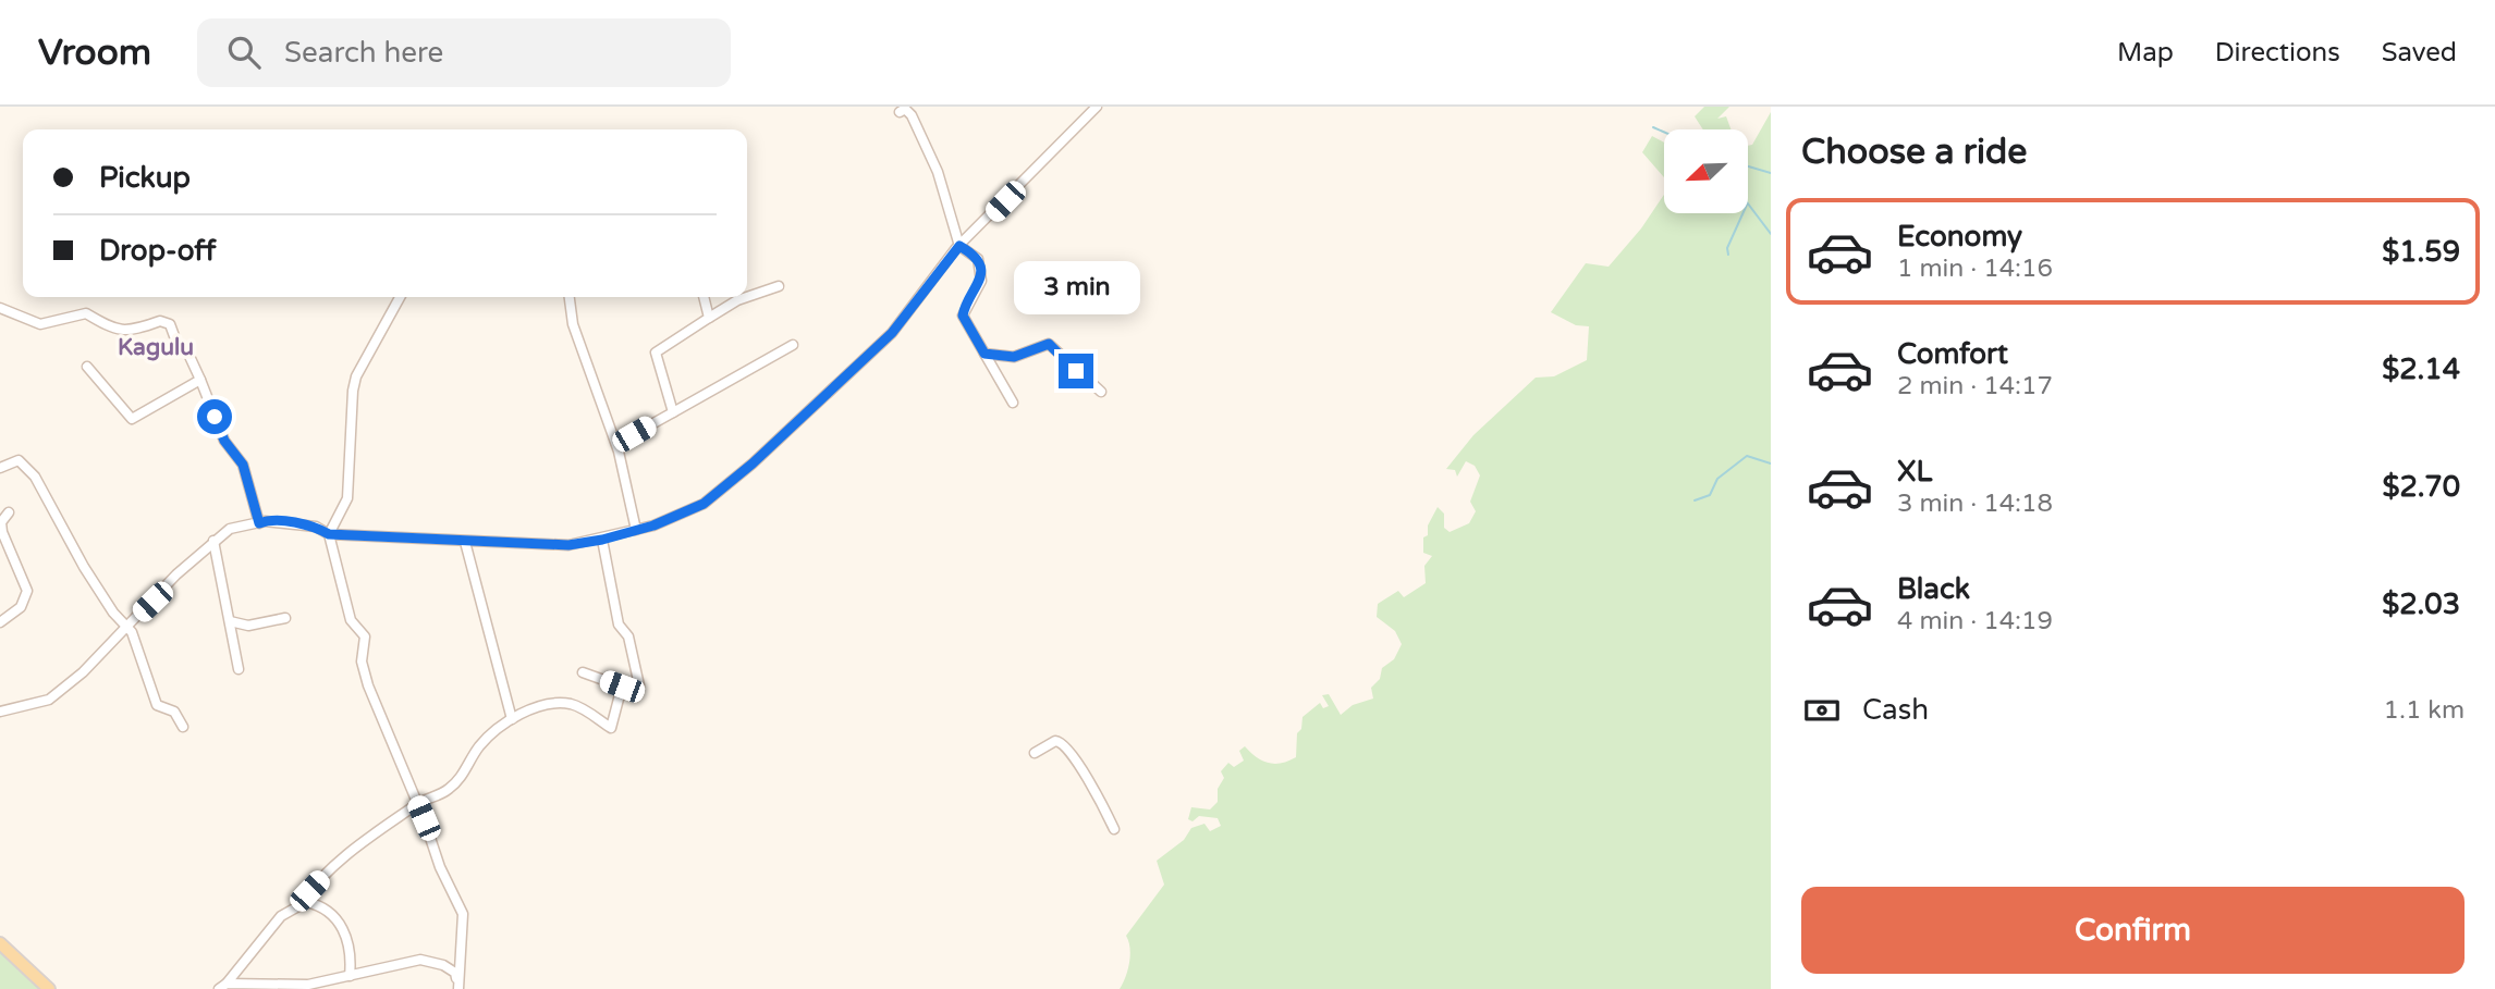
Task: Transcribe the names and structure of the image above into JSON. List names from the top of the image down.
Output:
{
  "districts": ["Kagulu"],
  "north": "bottom left",
  "page": {
    "header": "Vroom",
    "search": "Search here",
    "nav": ["Map", "Directions", "Saved"],
    "heading": "Choose a ride",
    "banner": ["Pickup", "Drop-off"],
    "list": [
      {
        "name": "Economy",
        "note": "1 min · 14:16",
        "value": "$1.59"
      },
      {
        "name": "Comfort",
        "note": "2 min · 14:17",
        "value": "$2.14"
      },
      {
        "name": "XL",
        "note": "3 min · 14:18",
        "value": "$2.70"
      },
      {
        "name": "Black",
        "note": "4 min · 14:19",
        "value": "$2.03"
      }
    ],
    "bubble": "3 min",
    "pay": ["Cash", "1.1 km"],
    "buttons": "Confirm"
  }
}
